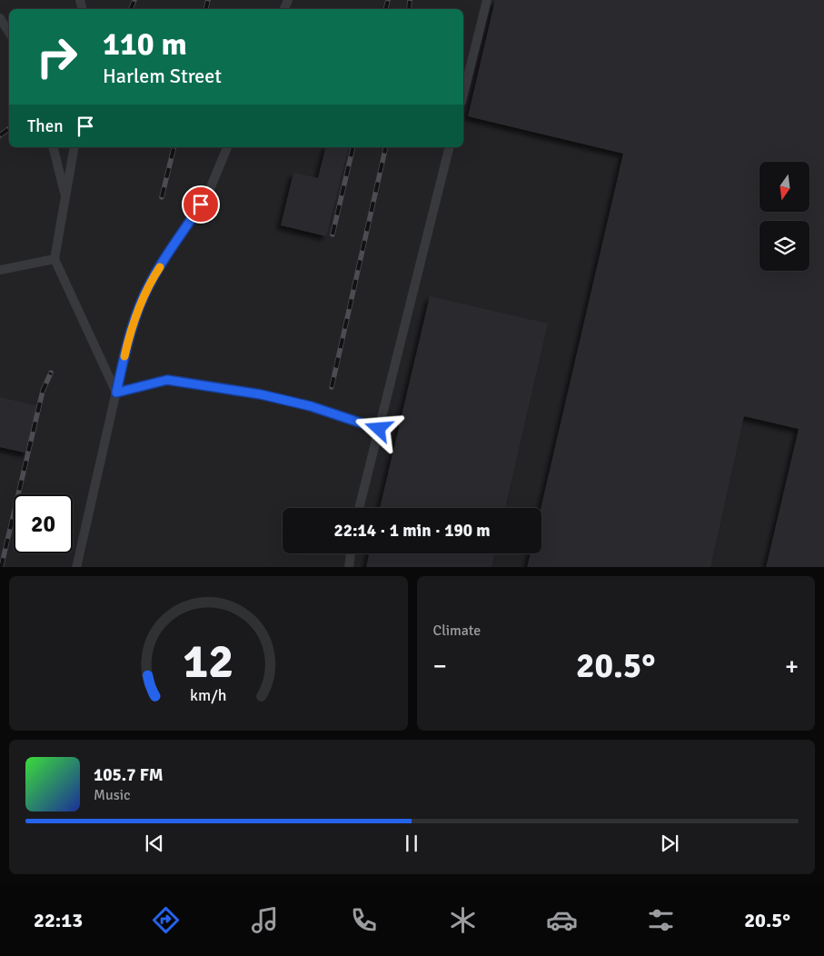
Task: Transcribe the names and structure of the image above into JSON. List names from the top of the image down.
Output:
{
  "north": "bottom",
  "page": {
    "turn": ["110 m", "Harlem Street"],
    "then": "Then",
    "limit": "20",
    "trip": "22:14 · 1 min · 190 m",
    "tile": "Climate",
    "heat": ["−", "20.5°", "+"],
    "song": ["105.7 FM", "Music"],
    "tabs": ["22:13", "20.5°"],
    "gauge": ["12", "km/h"]
  }
}
